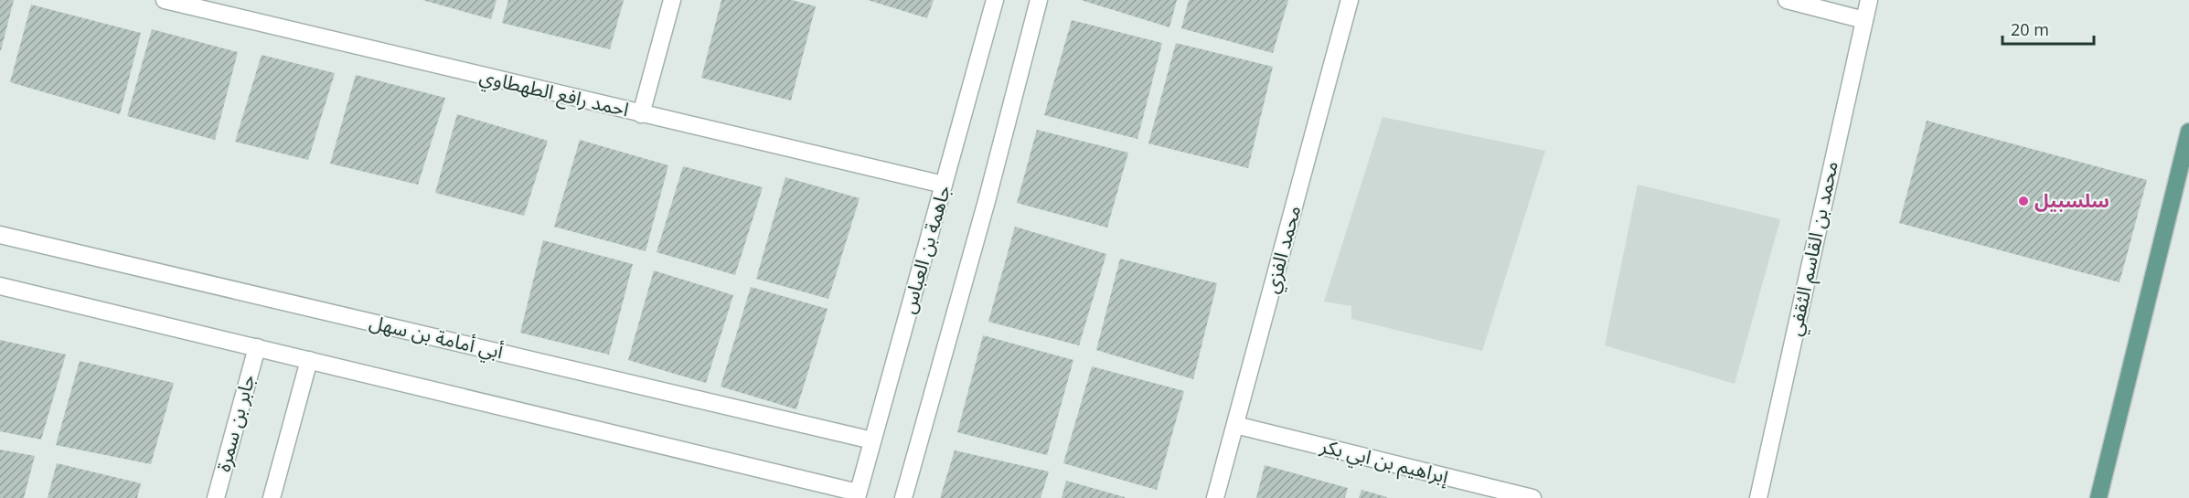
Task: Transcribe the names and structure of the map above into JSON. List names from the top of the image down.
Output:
{
  "streets": {
    "street": [
      "احمد رافع الطهطاوي",
      "محمد بن القاسم الثقفي",
      "جاهمة بن العباس",
      "محمد الفزي",
      "أبي أمامة بن سهل",
      "جابر بن سمرة",
      "إبراهيم بن ابي بكر"
    ]
  },
  "crossings": [
    ["احمد رافع الطهطاوي", "جاهمة بن العباس"],
    ["جاهمة بن العباس", "أبي أمامة بن سهل"],
    ["محمد الفزي", "إبراهيم بن ابي بكر"]
  ],
  "places": ["سلسبيل"],
  "scale_bar": "20 m"
}
